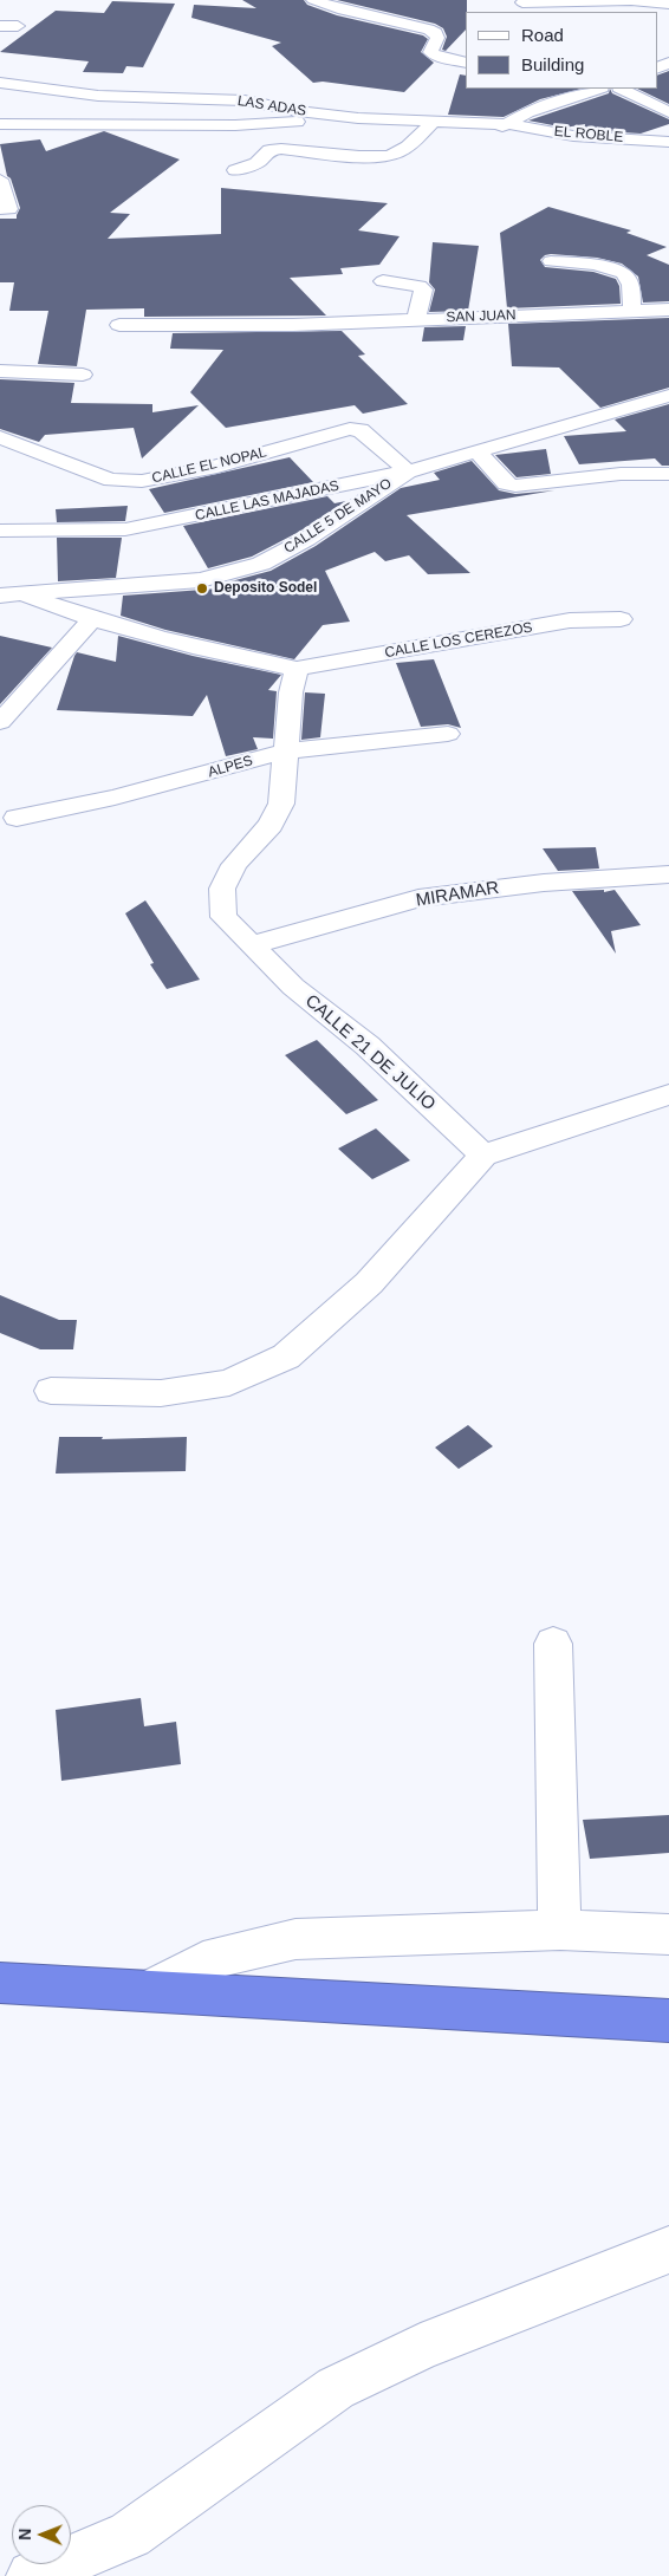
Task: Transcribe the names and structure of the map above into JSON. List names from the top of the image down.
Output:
{
  "streets": {
    "street": [
      "LAS ADAS",
      "EL ROBLE",
      "SAN JUAN",
      "CALLE EL NOPAL",
      "CALLE LAS MAJADAS",
      "CALLE 5 DE MAYO",
      "CALLE LOS CEREZOS",
      "ALPES",
      "MIRAMAR",
      "CALLE 21 DE JULIO"
    ]
  },
  "crossings": [
    ["LAS ADAS", "EL ROBLE"],
    ["CALLE EL NOPAL", "CALLE LAS MAJADAS"],
    ["CALLE EL NOPAL", "CALLE 5 DE MAYO"],
    ["CALLE LAS MAJADAS", "CALLE 5 DE MAYO"],
    ["CALLE LOS CEREZOS", "CALLE 21 DE JULIO"],
    ["ALPES", "CALLE 21 DE JULIO"],
    ["MIRAMAR", "CALLE 21 DE JULIO"]
  ],
  "places": ["Deposito Sodel"],
  "legend": ["Road", "Building"],
  "north": "left"
}
